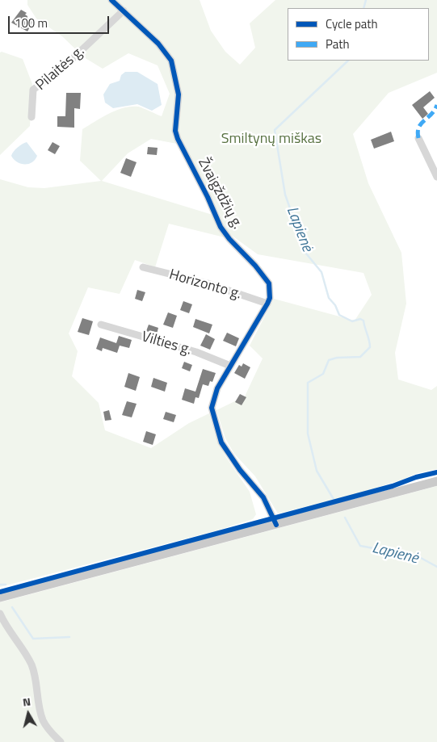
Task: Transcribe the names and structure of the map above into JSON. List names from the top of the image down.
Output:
{
  "streets": {
    "street": [
      "Pilaitės g.",
      "Žvaigždžių g.",
      "Horizonto g.",
      "Vilties g."
    ]
  },
  "crossings": [
    ["Pilaitės g.", "Žvaigždžių g."],
    ["Žvaigždžių g.", "Horizonto g."],
    ["Žvaigždžių g.", "Vilties g."]
  ],
  "water": ["Lapienė"],
  "parks": ["Smiltynų miškas"],
  "legend": ["Cycle path", "Path"],
  "scale_bar": "100 m",
  "north": "top"
}
